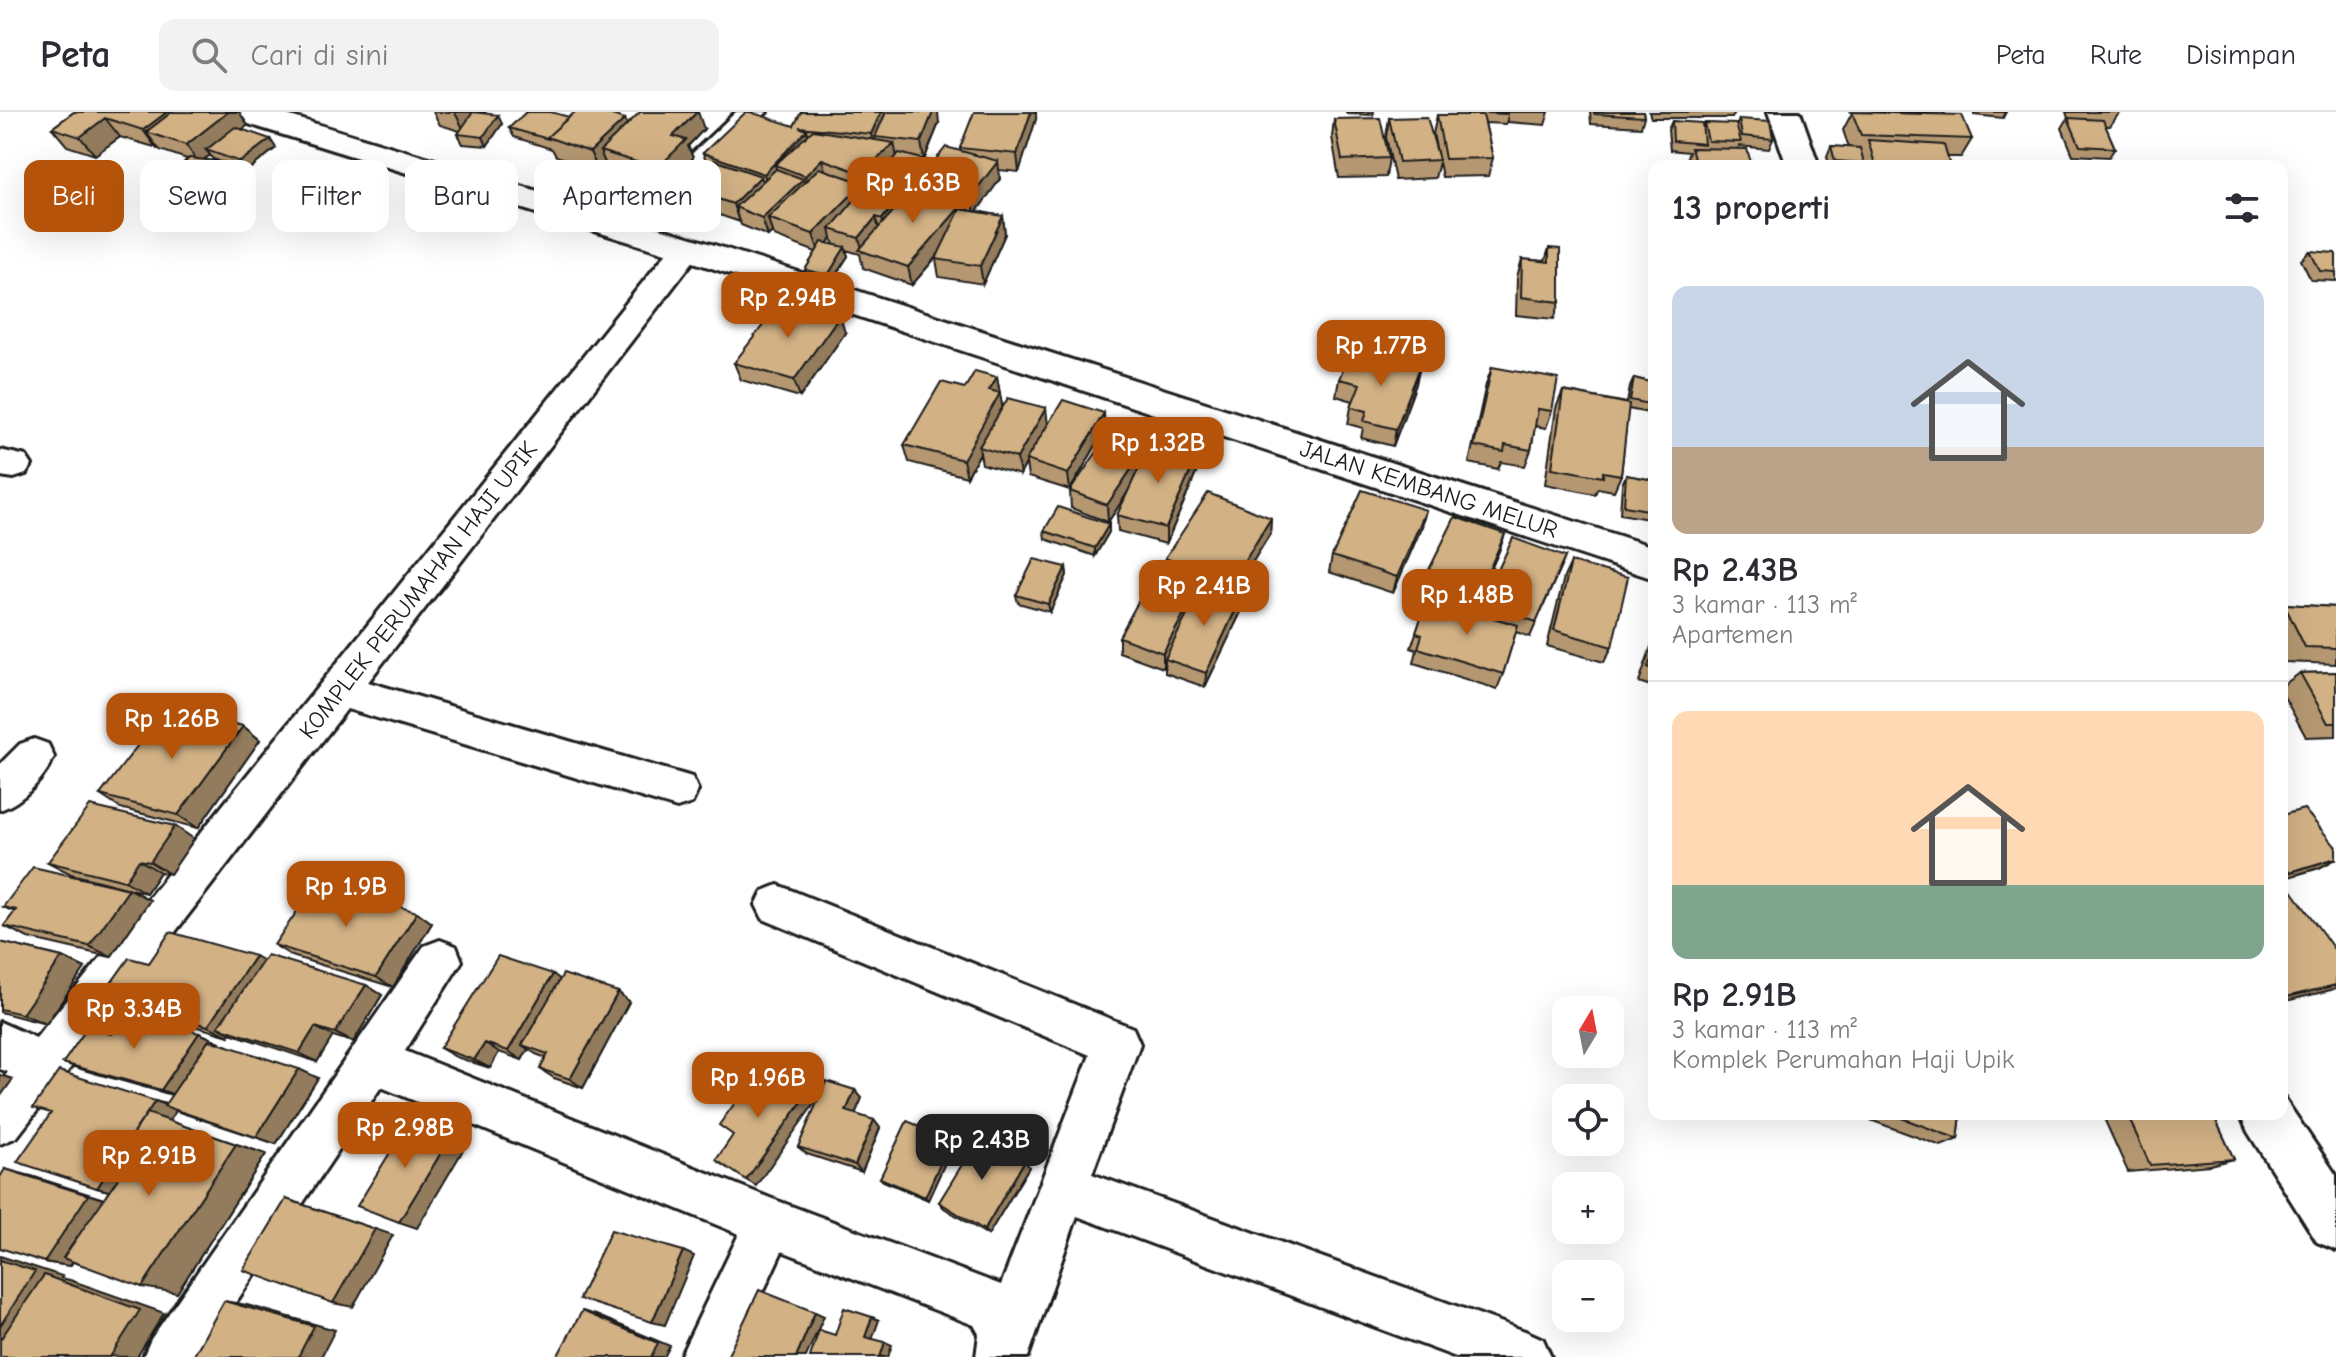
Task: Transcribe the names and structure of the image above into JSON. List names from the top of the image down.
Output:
{
  "streets": {
    "street": ["JALAN KEMBANG MELUR", "KOMPLEK PERUMAHAN HAJI UPIK"]
  },
  "crossings": [
    ["JALAN KEMBANG MELUR", "KOMPLEK PERUMAHAN HAJI UPIK"]
  ],
  "north": "top",
  "page": {
    "header": "Peta",
    "search": "Cari di sini",
    "nav": ["Peta", "Rute", "Disimpan"],
    "price": [
      "Rp 1.63B",
      "Rp 2.94B",
      "Rp 1.77B",
      "Rp 1.32B",
      "Rp 2.41B",
      "Rp 1.48B",
      "Rp 1.26B",
      "Rp 1.9B",
      "Rp 3.34B",
      "Rp 1.96B",
      "Rp 2.98B",
      "Rp 2.43B",
      "Rp 2.91B"
    ],
    "chip": [
      "Beli",
      "Sewa",
      "Filter",
      "Baru",
      "Apartemen"
    ],
    "heading": "13 properti",
    "list": [
      {
        "name": "Rp 2.43B",
        "note": "3 kamar · 113 m² · Apartemen"
      },
      {
        "name": "Rp 2.91B",
        "note": "3 kamar · 113 m² · Komplek Perumahan Haji Upik"
      }
    ],
    "map_buttons": ["+", "−"]
  }
}
